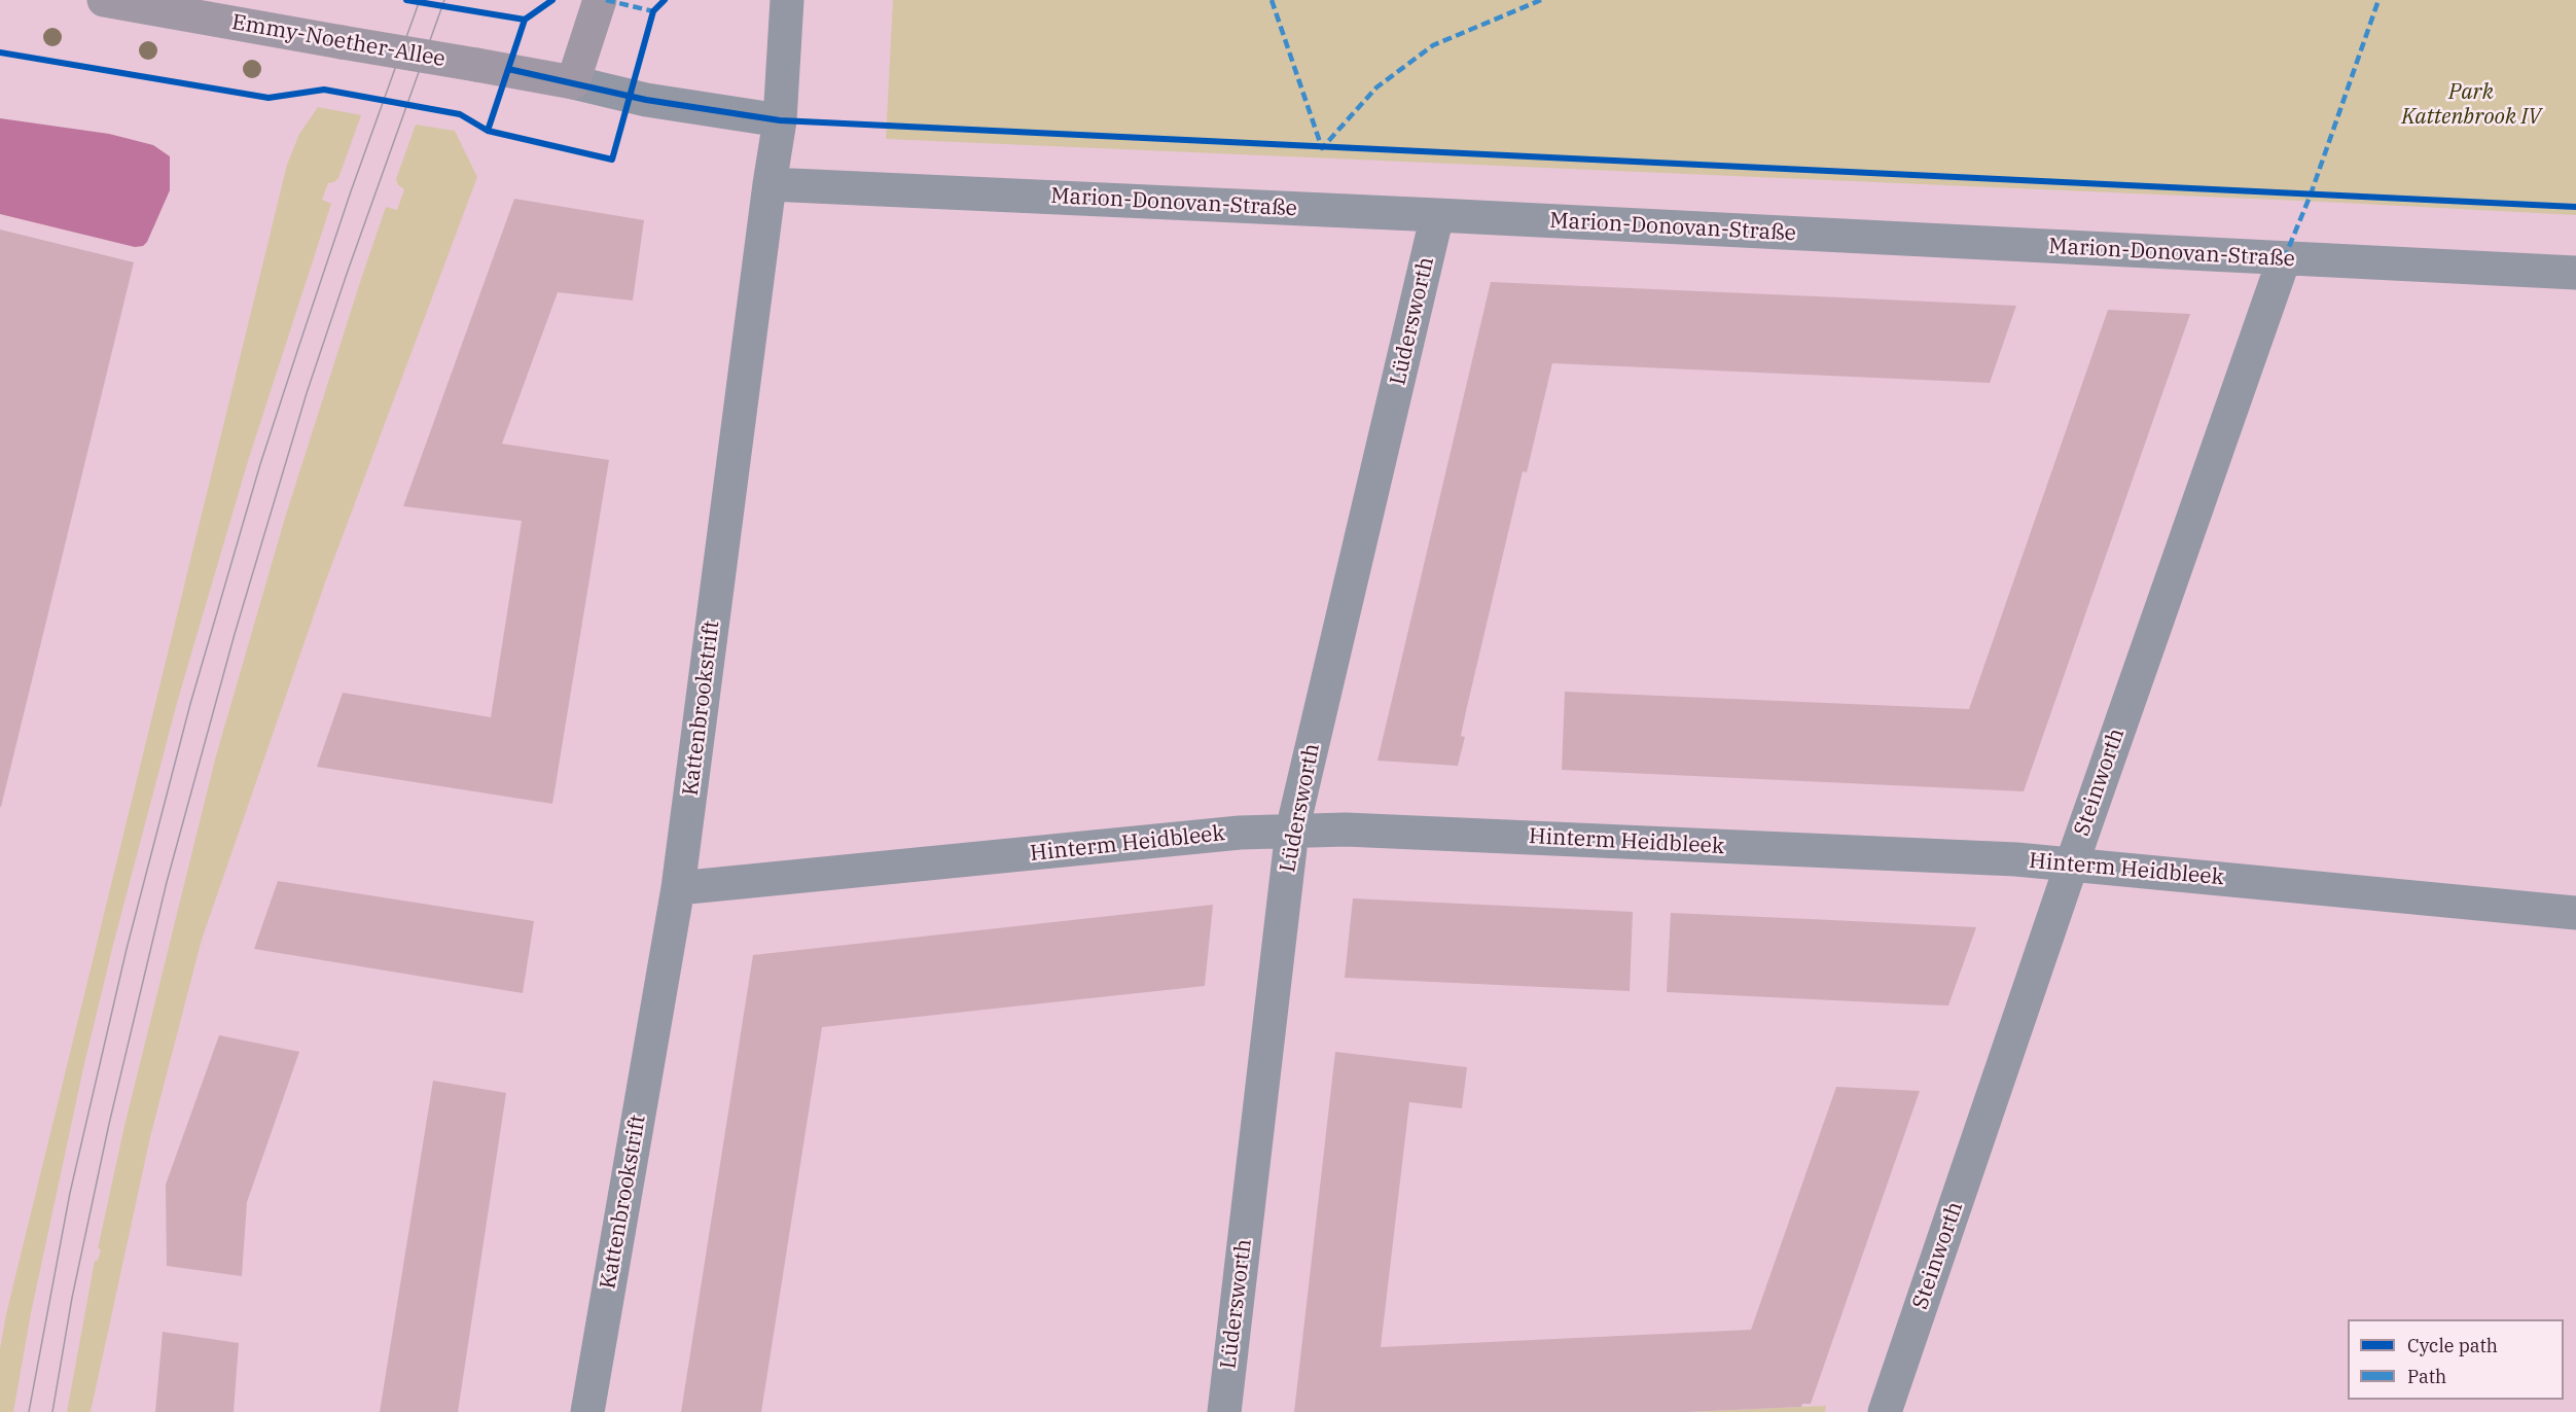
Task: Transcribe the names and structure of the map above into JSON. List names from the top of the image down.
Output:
{
  "streets": {
    "main road": ["Emmy-Noether-Allee"],
    "street": [
      "Marion-Donovan-Straße",
      "Lüdersworth",
      "Kattenbrookstrift",
      "Steinworth",
      "Hinterm Heidbleek"
    ]
  },
  "crossings": [
    ["Marion-Donovan-Straße", "Lüdersworth"],
    ["Marion-Donovan-Straße", "Kattenbrookstrift"],
    ["Marion-Donovan-Straße", "Steinworth"],
    ["Lüdersworth", "Hinterm Heidbleek"],
    ["Kattenbrookstrift", "Hinterm Heidbleek"],
    ["Steinworth", "Hinterm Heidbleek"]
  ],
  "parks": ["Park Kattenbrook IV"],
  "legend": ["Cycle path", "Path"]
}
